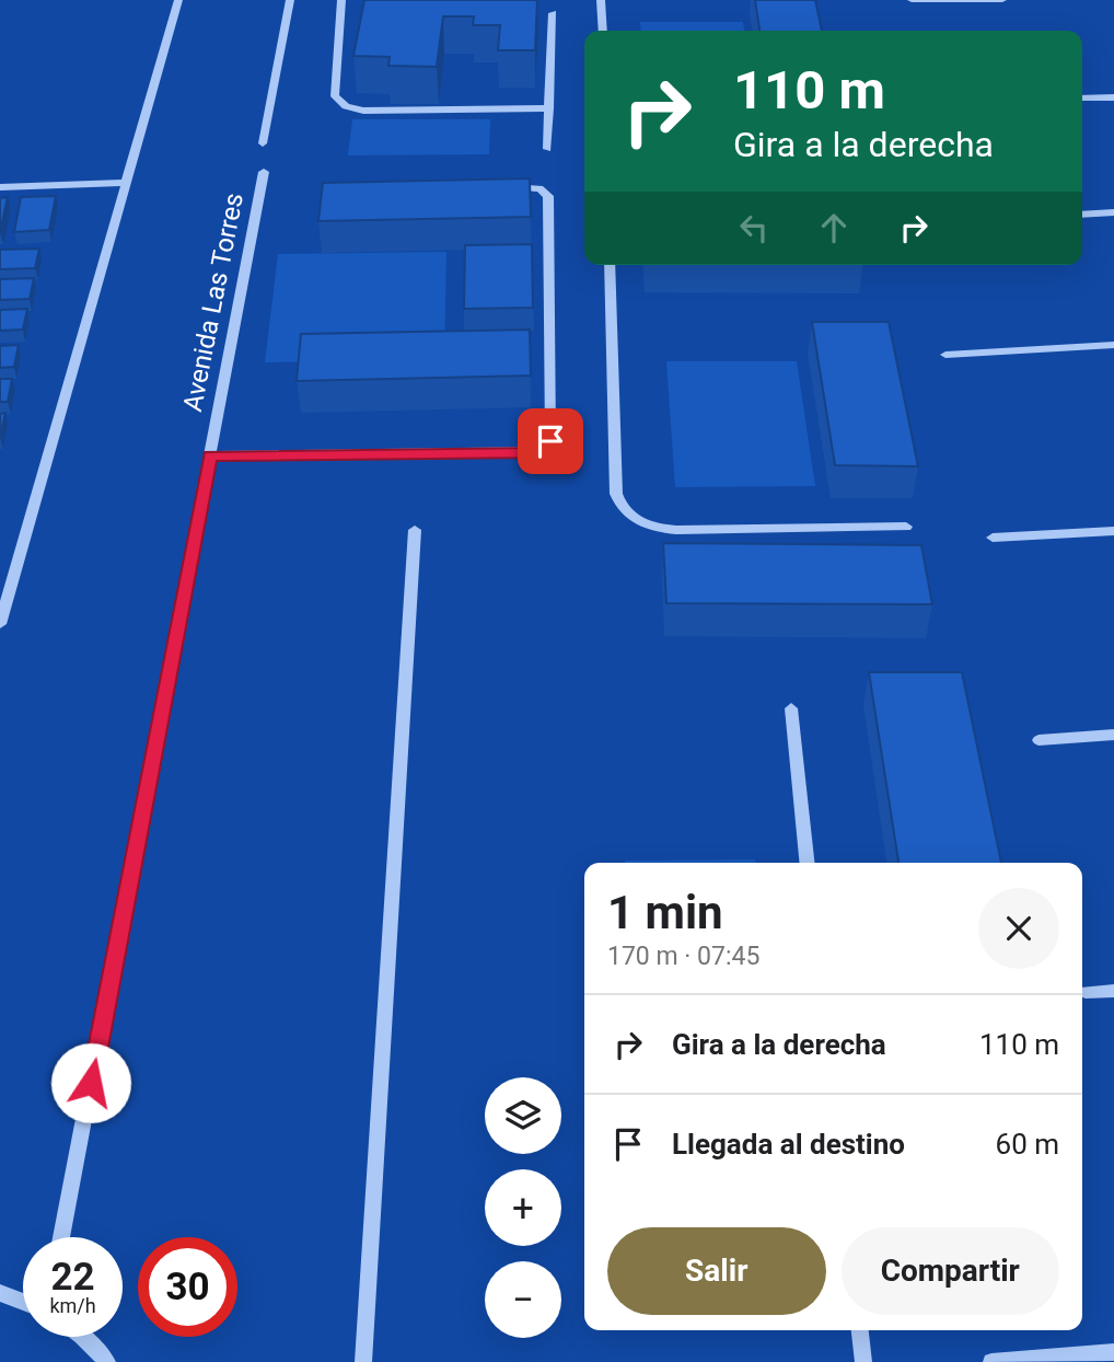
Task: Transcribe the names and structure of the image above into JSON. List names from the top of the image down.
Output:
{
  "streets": {
    "street": ["Avenida Las Torres"]
  },
  "page": {
    "turn": ["110 m", "Gira a la derecha"],
    "heading": ["1 min", "170 m · 07:45"],
    "list": [
      {
        "name": "Gira a la derecha",
        "value": "110 m"
      },
      {
        "name": "Llegada al destino",
        "value": "60 m"
      }
    ],
    "map_buttons": ["+", "−"],
    "buttons": ["Salir", "Compartir"],
    "speed": "22 km/h",
    "limit": "30"
  }
}
